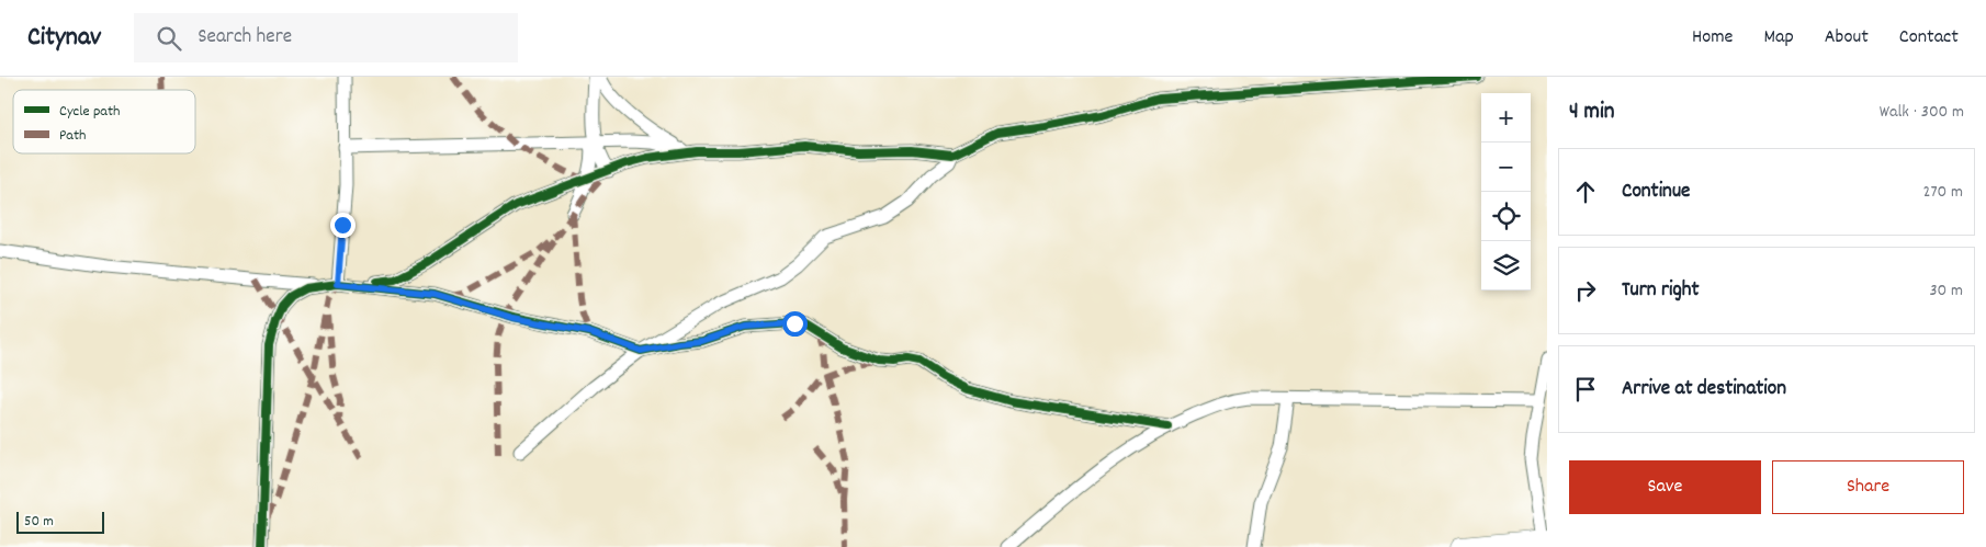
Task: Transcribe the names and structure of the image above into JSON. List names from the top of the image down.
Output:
{
  "legend": ["Cycle path", "Path"],
  "scale_bar": "50 m",
  "page": {
    "header": "Citynav",
    "search": "Search here",
    "nav": [
      "Home",
      "Map",
      "About",
      "Contact"
    ],
    "heading": ["4 min", "Walk · 300 m"],
    "map_buttons": ["+", "−"],
    "list": [
      ["Continue", "270 m"],
      ["Turn right", "30 m"],
      "Arrive at destination"
    ],
    "buttons": ["Save", "Share"],
    "scale": "50 m"
  }
}
